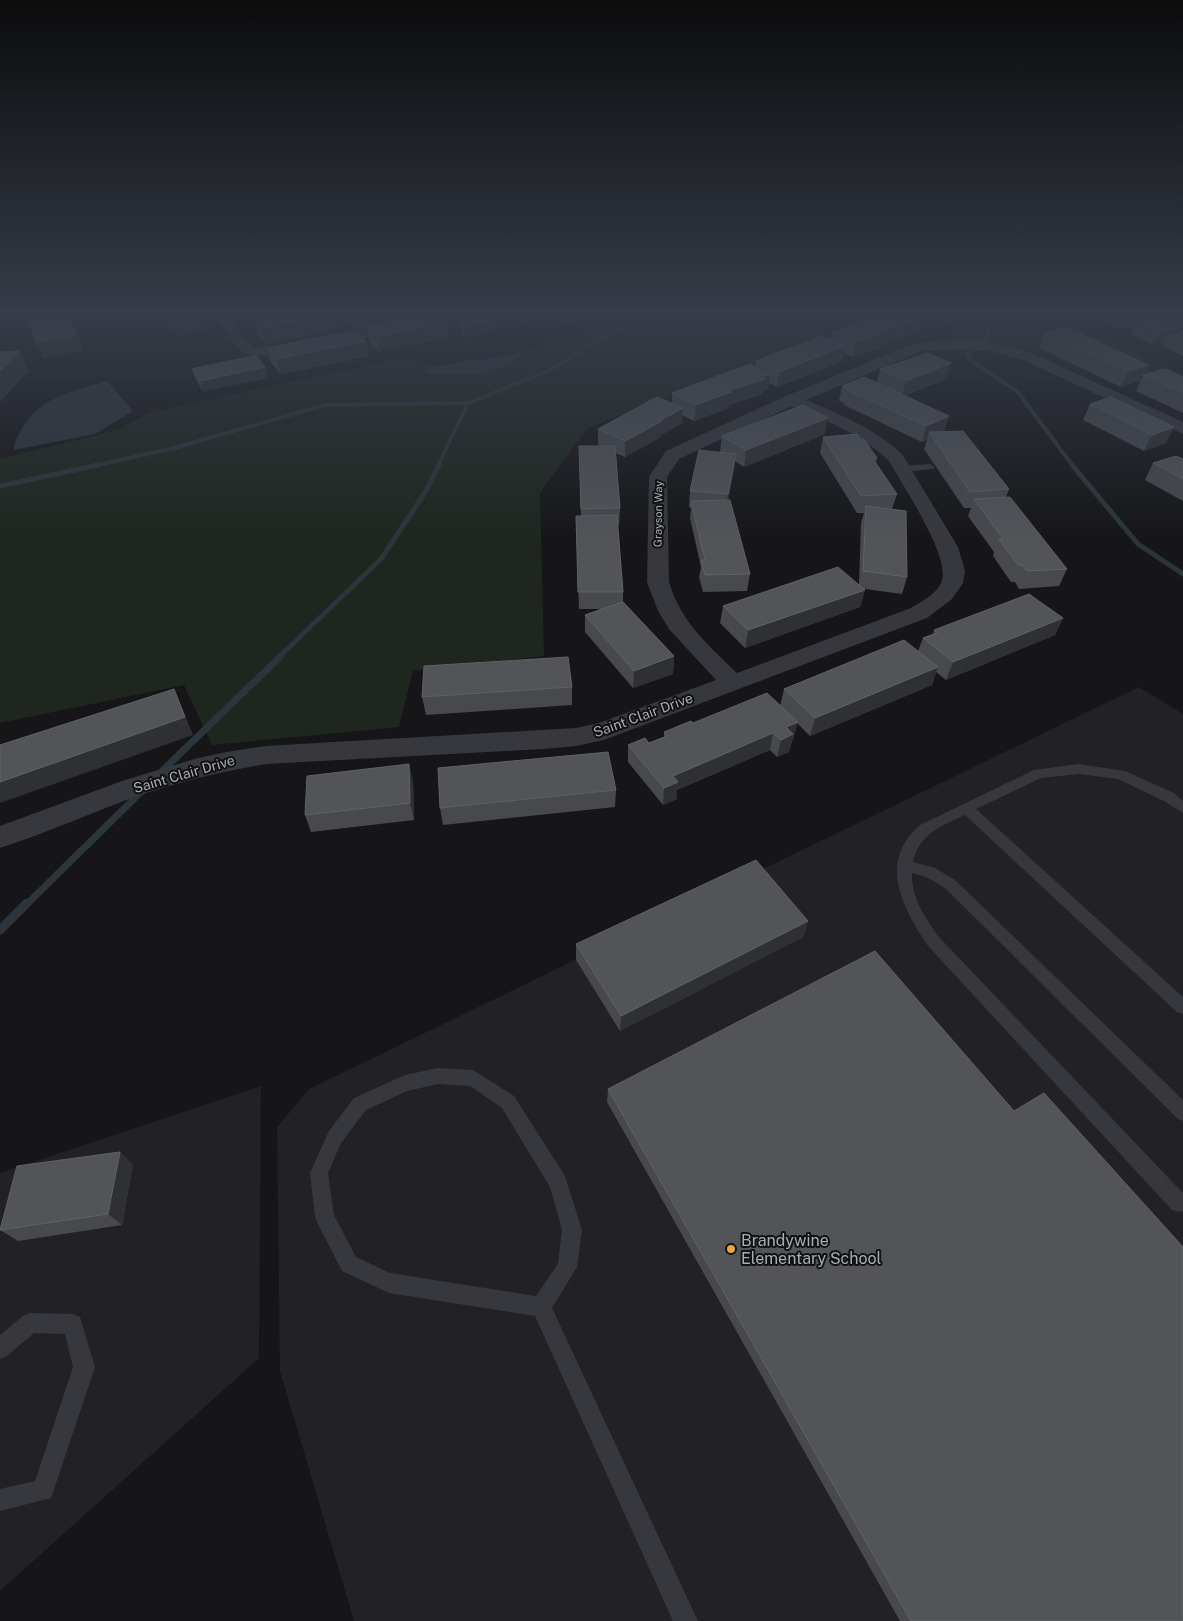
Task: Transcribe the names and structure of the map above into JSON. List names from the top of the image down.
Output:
{
  "streets": {
    "street": ["Grayson Way", "Saint Clair Drive"]
  },
  "crossings": [
    ["Grayson Way", "Saint Clair Drive"]
  ],
  "places": ["Brandywine Elementary School"]
}
